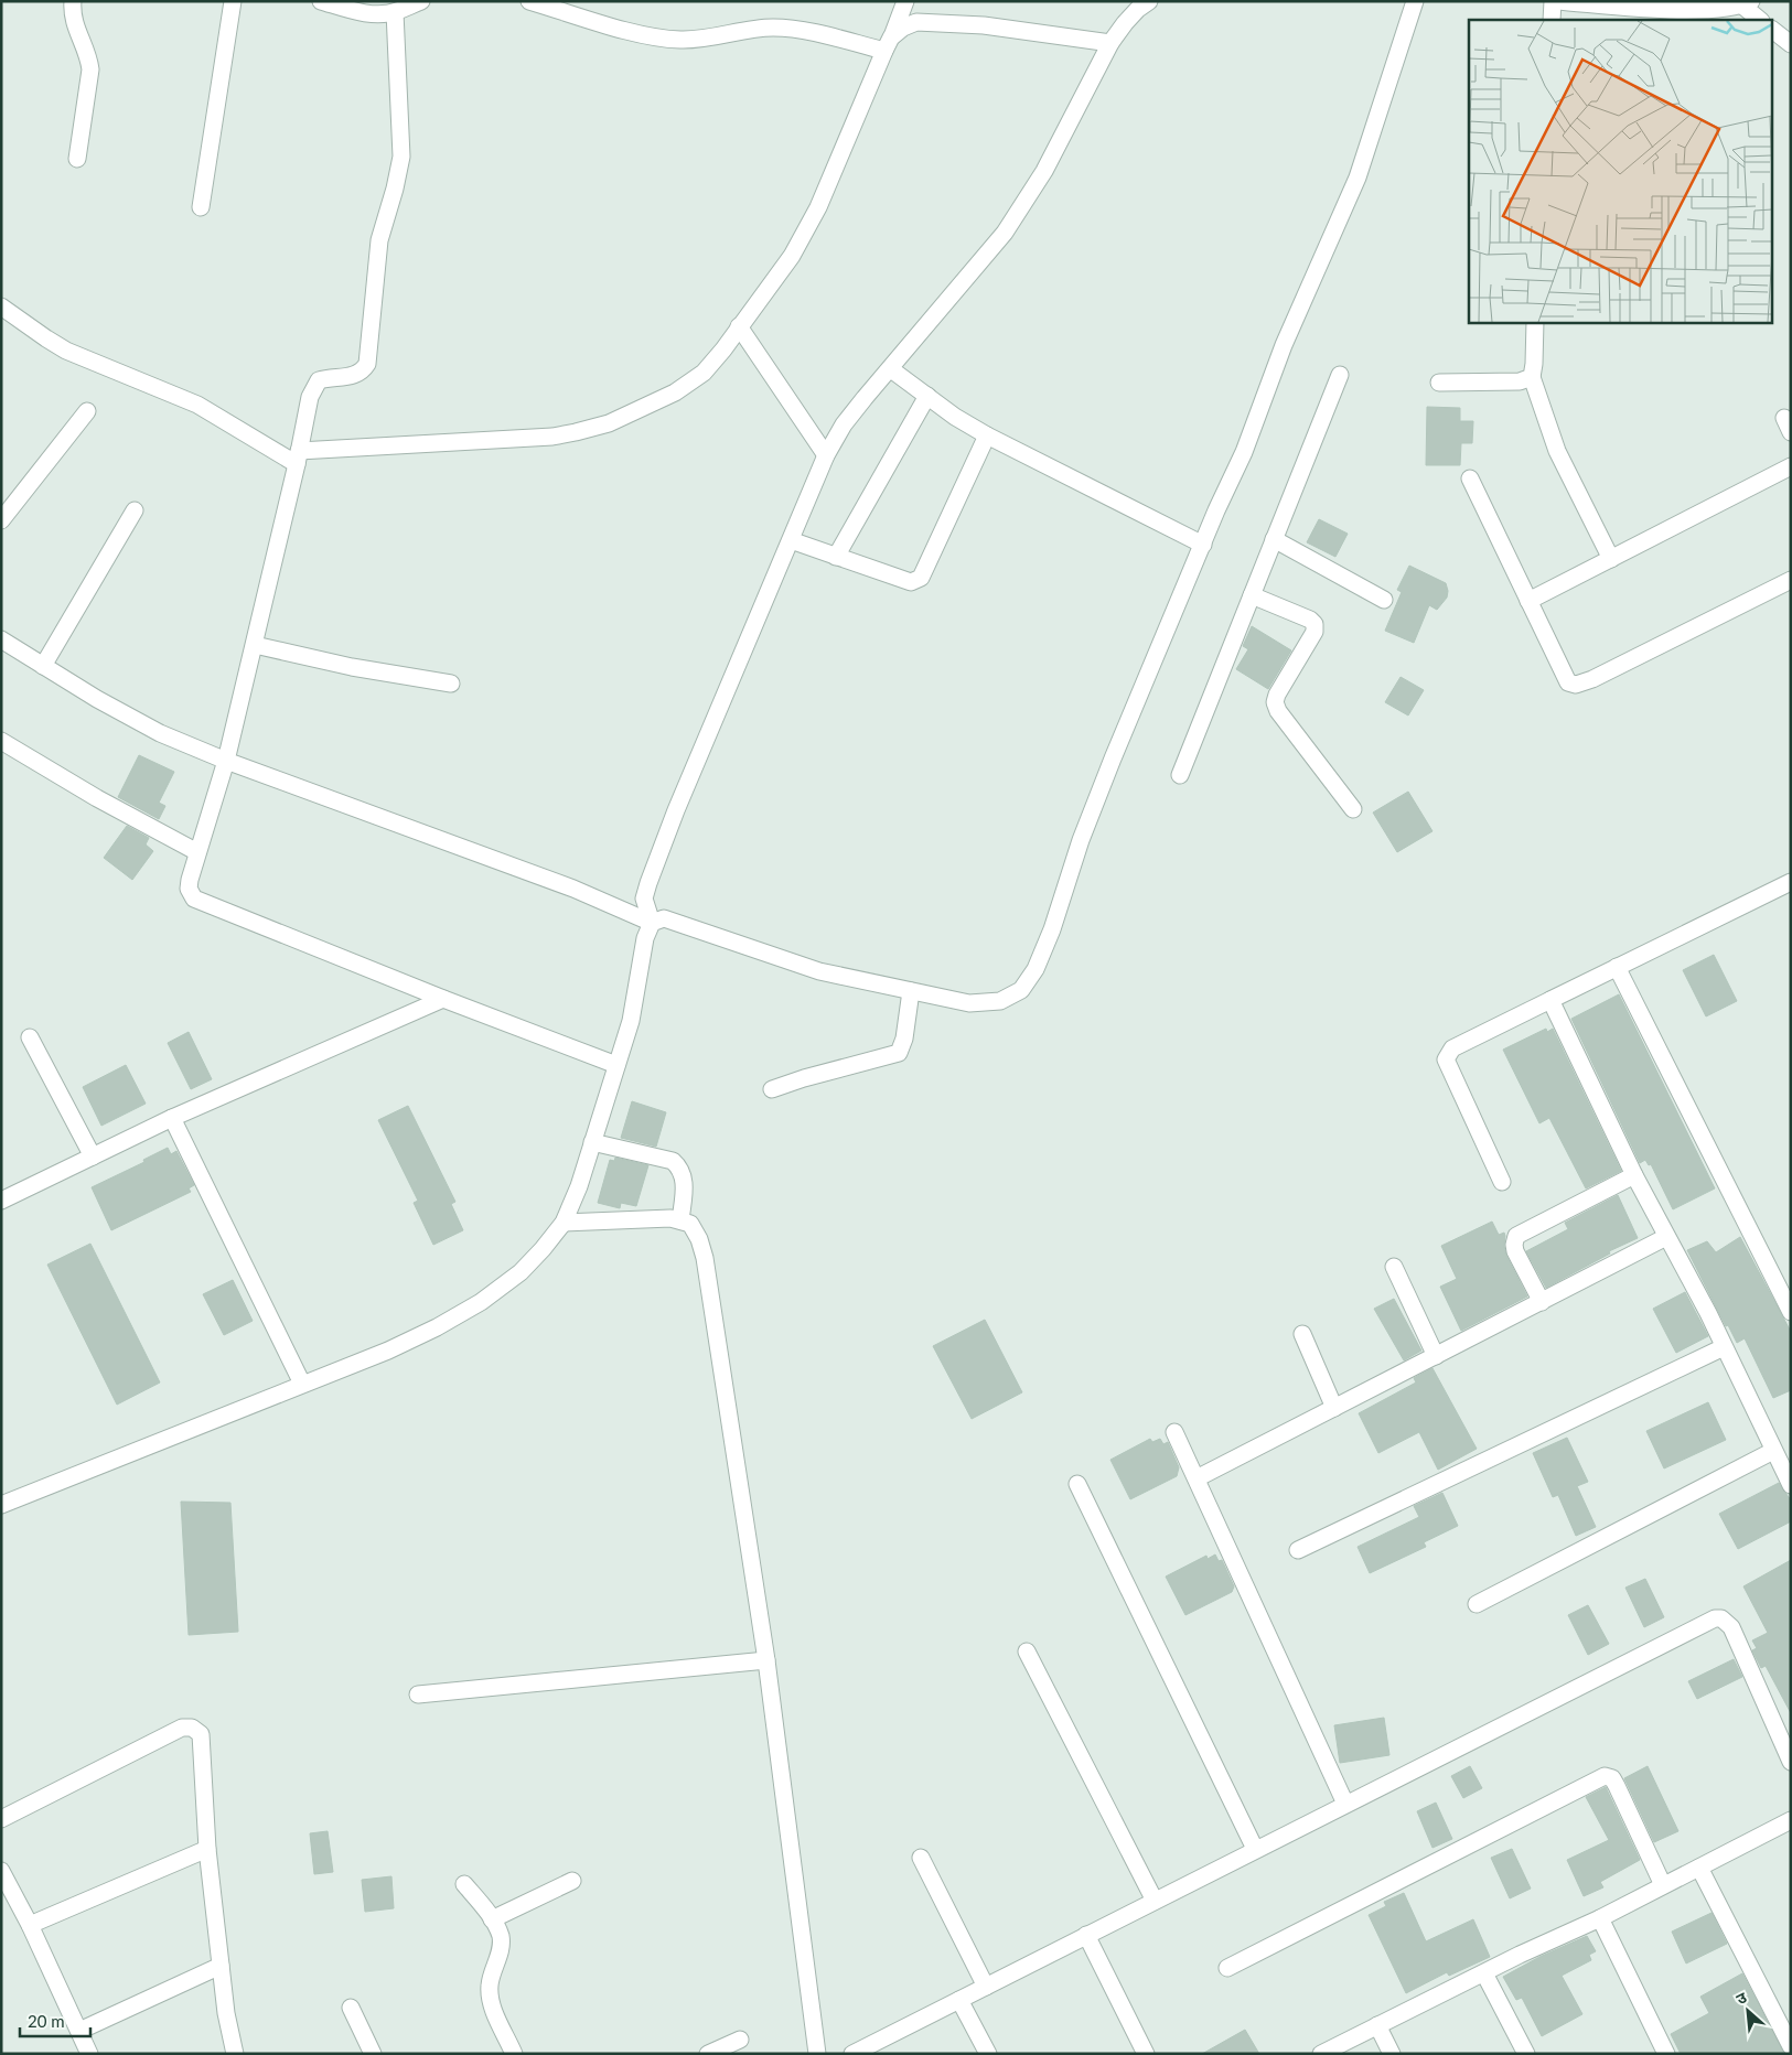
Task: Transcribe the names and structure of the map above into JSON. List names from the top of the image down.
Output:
{
  "scale_bar": "20 m",
  "north": "top left"
}
